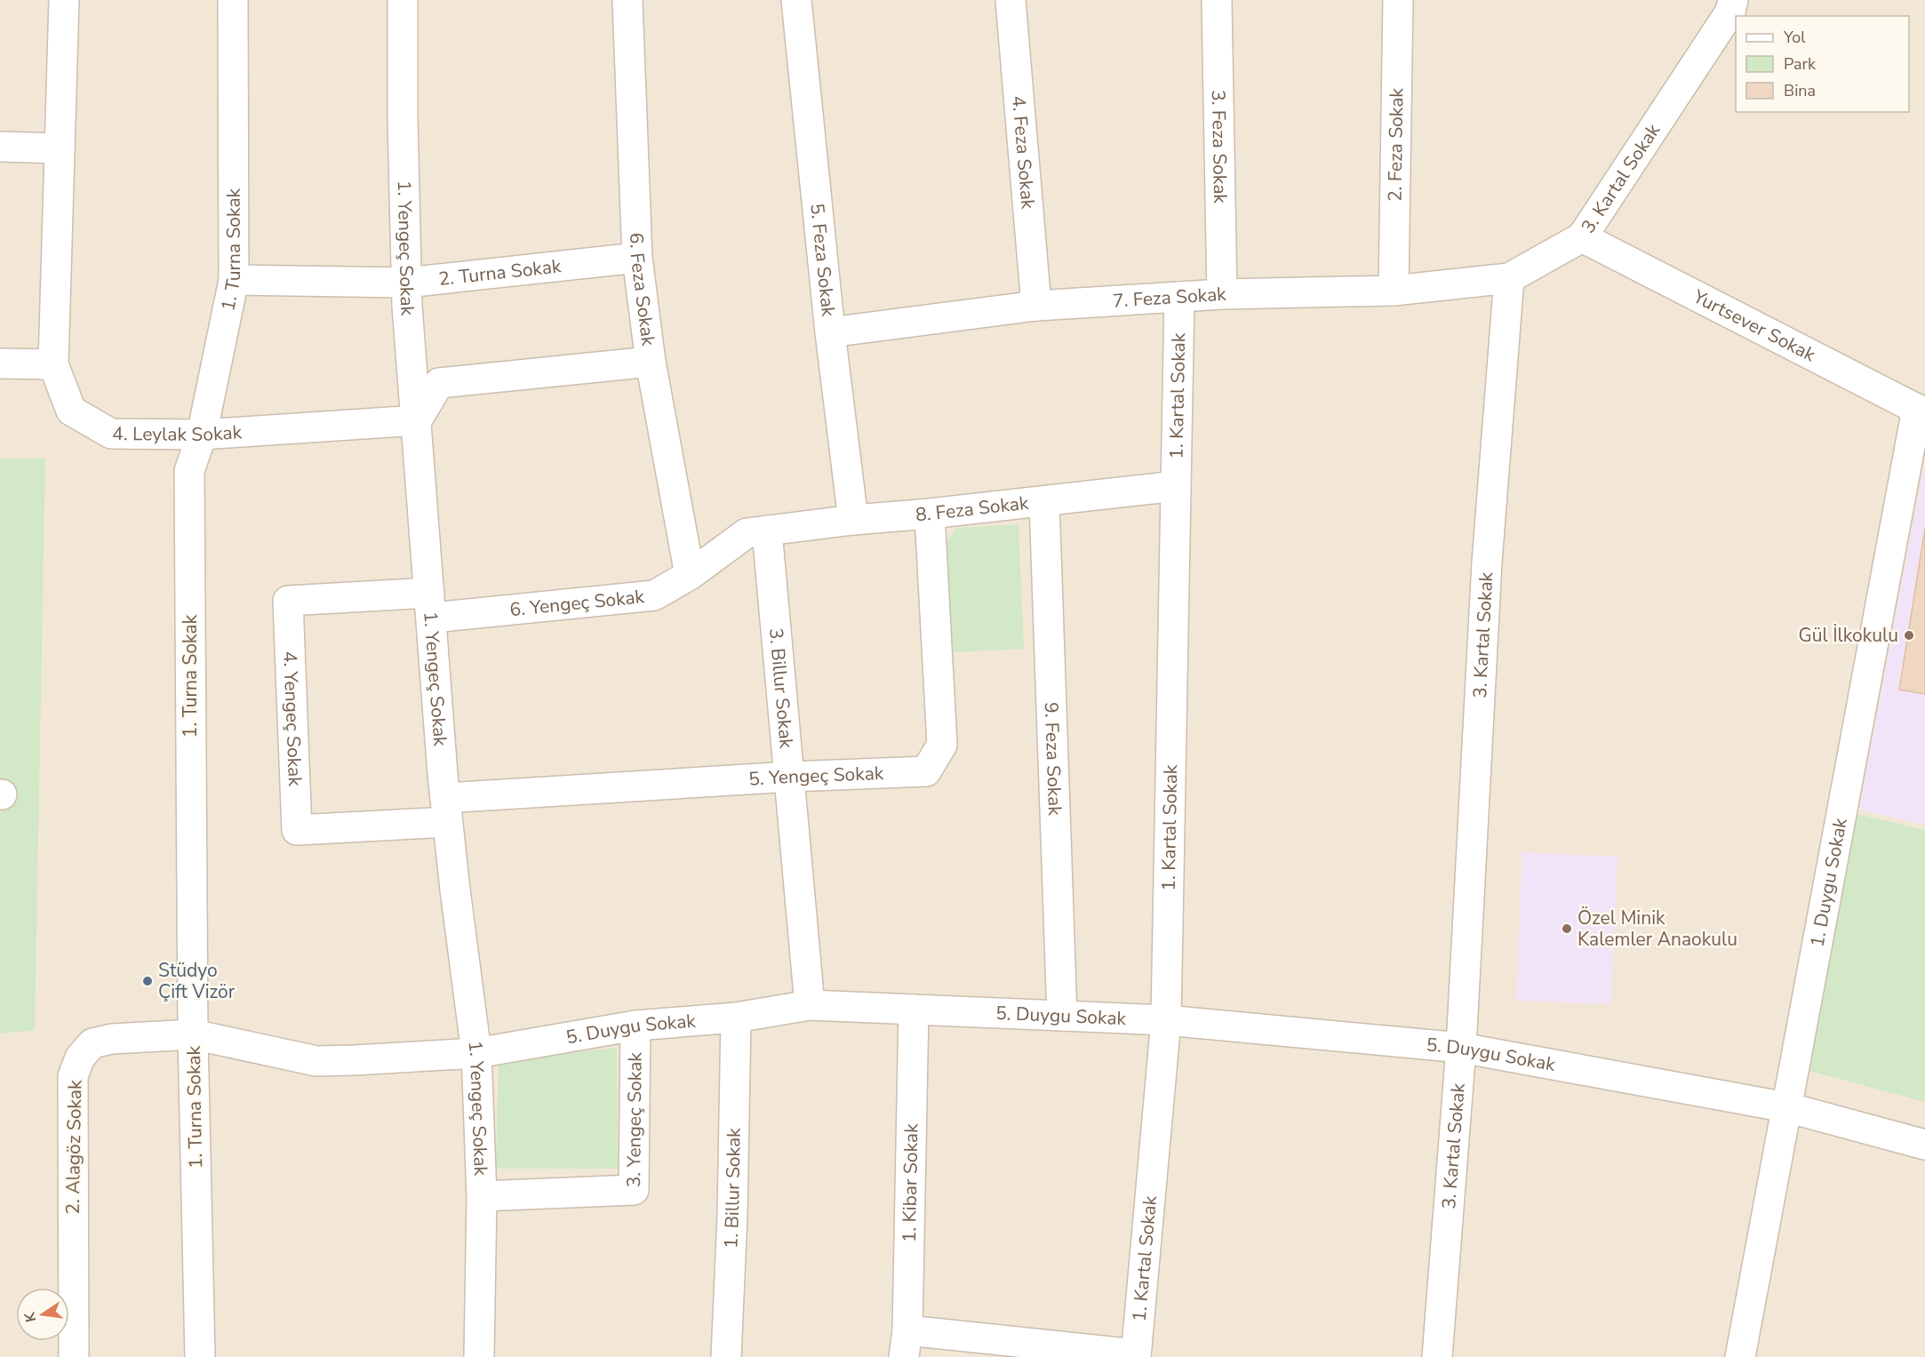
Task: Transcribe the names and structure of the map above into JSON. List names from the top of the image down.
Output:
{
  "streets": {
    "street": [
      "2. Feza Sokak",
      "3. Feza Sokak",
      "4. Feza Sokak",
      "3. Kartal Sokak",
      "1. Yengeç Sokak",
      "1. Turna Sokak",
      "5. Feza Sokak",
      "2. Turna Sokak",
      "6. Feza Sokak",
      "7. Feza Sokak",
      "Yurtsever Sokak",
      "1. Kartal Sokak",
      "4. Leylak Sokak",
      "8. Feza Sokak",
      "6. Yengeç Sokak",
      "3. Billur Sokak",
      "4. Yengeç Sokak",
      "9. Feza Sokak",
      "5. Yengeç Sokak",
      "1. Duygu Sokak",
      "5. Duygu Sokak",
      "3. Yengeç Sokak",
      "2. Alagöz Sokak",
      "1. Kibar Sokak",
      "1. Billur Sokak"
    ]
  },
  "crossings": [
    ["2. Feza Sokak", "7. Feza Sokak"],
    ["3. Feza Sokak", "7. Feza Sokak"],
    ["4. Feza Sokak", "7. Feza Sokak"],
    ["3. Kartal Sokak", "7. Feza Sokak"],
    ["3. Kartal Sokak", "Yurtsever Sokak"],
    ["3. Kartal Sokak", "5. Duygu Sokak"],
    ["1. Yengeç Sokak", "2. Turna Sokak"],
    ["1. Yengeç Sokak", "4. Leylak Sokak"],
    ["1. Yengeç Sokak", "6. Yengeç Sokak"],
    ["1. Yengeç Sokak", "4. Yengeç Sokak"],
    ["1. Yengeç Sokak", "5. Yengeç Sokak"],
    ["1. Yengeç Sokak", "5. Duygu Sokak"],
    ["1. Yengeç Sokak", "3. Yengeç Sokak"],
    ["1. Turna Sokak", "2. Turna Sokak"],
    ["1. Turna Sokak", "4. Leylak Sokak"],
    ["1. Turna Sokak", "5. Duygu Sokak"],
    ["1. Turna Sokak", "2. Alagöz Sokak"],
    ["5. Feza Sokak", "7. Feza Sokak"],
    ["5. Feza Sokak", "8. Feza Sokak"],
    ["2. Turna Sokak", "6. Feza Sokak"],
    ["6. Feza Sokak", "6. Yengeç Sokak"],
    ["7. Feza Sokak", "1. Kartal Sokak"],
    ["Yurtsever Sokak", "1. Duygu Sokak"],
    ["1. Kartal Sokak", "8. Feza Sokak"],
    ["1. Kartal Sokak", "5. Duygu Sokak"],
    ["8. Feza Sokak", "6. Yengeç Sokak"],
    ["8. Feza Sokak", "3. Billur Sokak"],
    ["8. Feza Sokak", "9. Feza Sokak"],
    ["8. Feza Sokak", "5. Yengeç Sokak"],
    ["6. Yengeç Sokak", "3. Billur Sokak"],
    ["6. Yengeç Sokak", "4. Yengeç Sokak"],
    ["3. Billur Sokak", "5. Yengeç Sokak"],
    ["3. Billur Sokak", "5. Duygu Sokak"],
    ["4. Yengeç Sokak", "5. Yengeç Sokak"],
    ["9. Feza Sokak", "5. Duygu Sokak"],
    ["1. Duygu Sokak", "5. Duygu Sokak"],
    ["5. Duygu Sokak", "3. Yengeç Sokak"],
    ["5. Duygu Sokak", "2. Alagöz Sokak"],
    ["5. Duygu Sokak", "1. Kibar Sokak"],
    ["5. Duygu Sokak", "1. Billur Sokak"]
  ],
  "places": ["Gül İlkokulu", "Özel Minik Kalemler Anaokulu", "Stüdyo Çift Vizör"],
  "legend": ["Yol", "Park", "Bina"],
  "north": "left"
}
